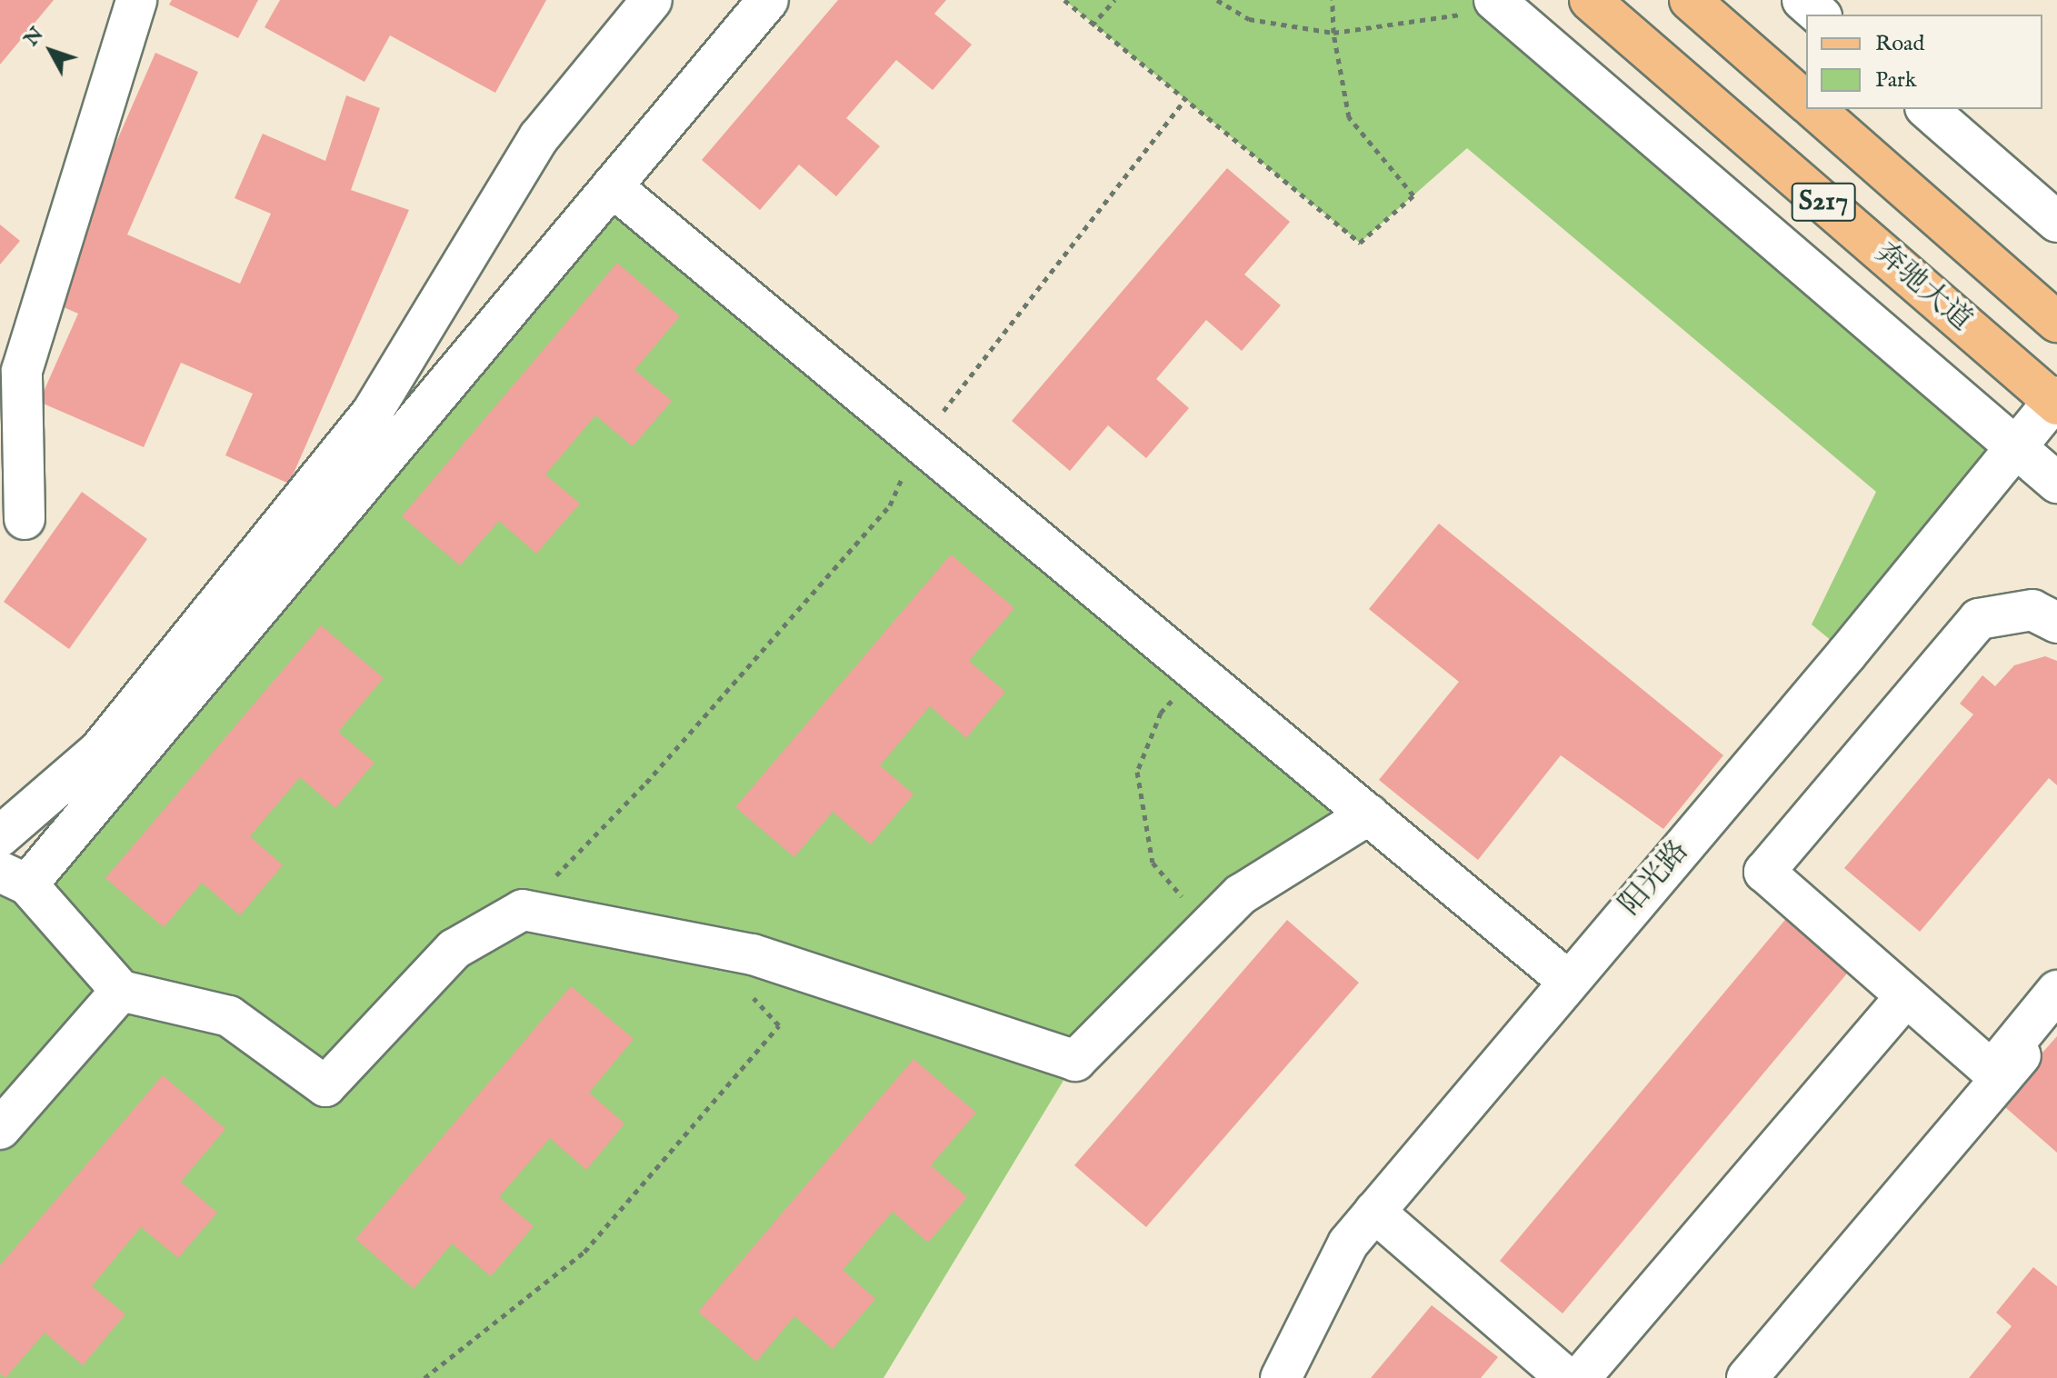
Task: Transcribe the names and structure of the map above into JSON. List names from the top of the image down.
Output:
{
  "streets": {
    "main road": ["S217", "奔驰大道"],
    "street": ["阳光路"]
  },
  "crossings": [
    ["奔驰大道", "阳光路"]
  ],
  "legend": ["Road", "Park"],
  "north": "top left"
}
